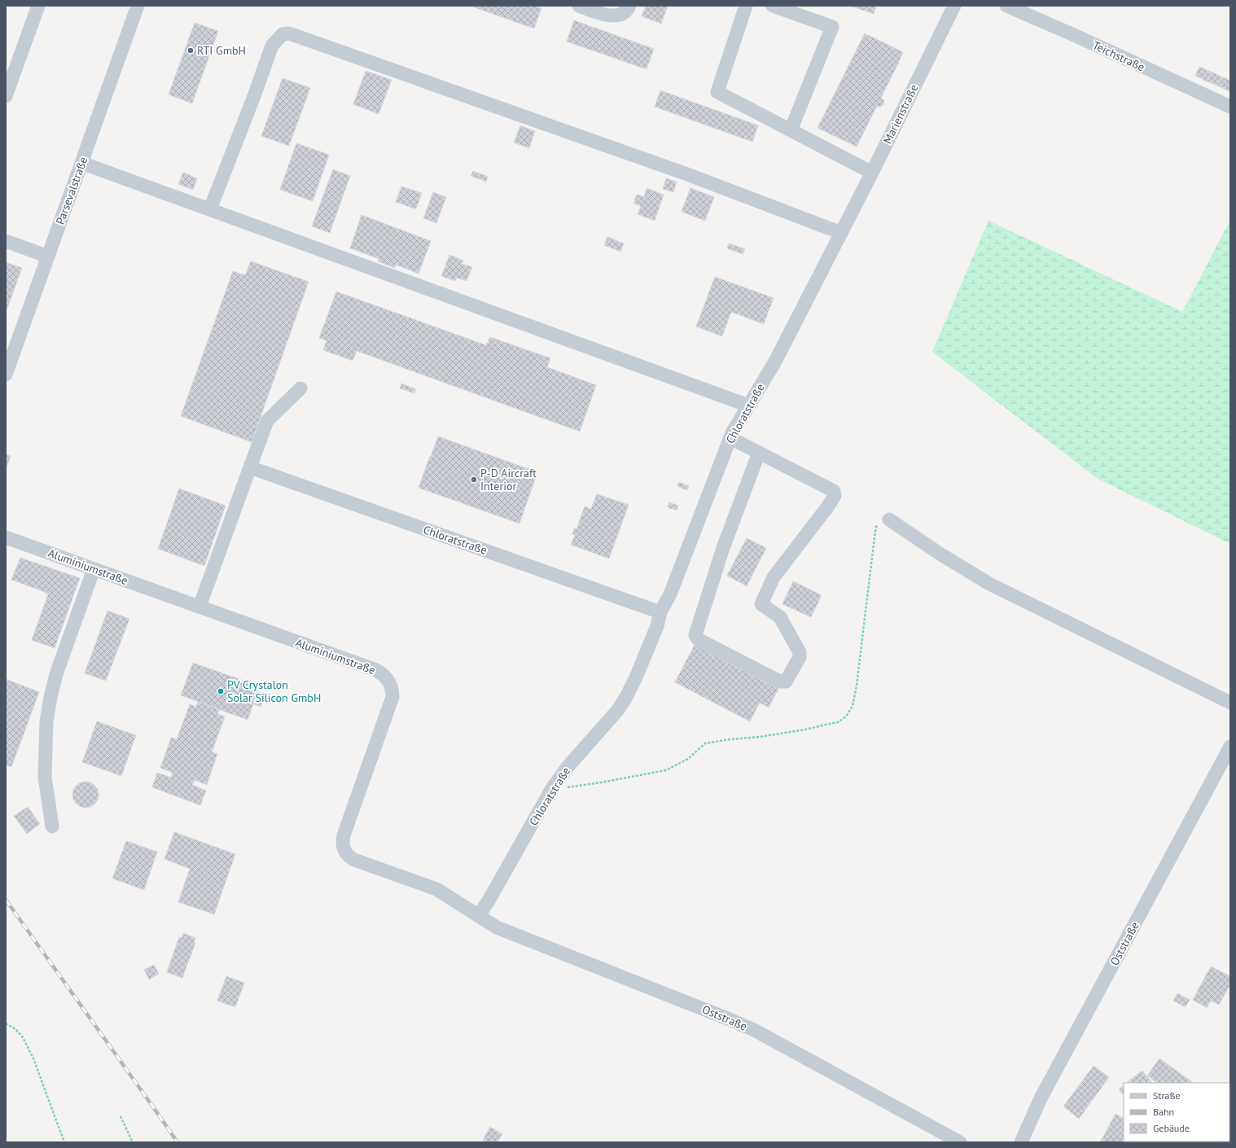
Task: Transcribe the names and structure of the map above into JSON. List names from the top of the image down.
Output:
{
  "streets": {
    "street": [
      "Teichstraße",
      "Marienstraße",
      "Parsevalstraße",
      "Chloratstraße",
      "Aluminiumstraße",
      "Oststraße"
    ]
  },
  "crossings": [
    ["Marienstraße", "Chloratstraße"],
    ["Chloratstraße", "Aluminiumstraße"],
    ["Chloratstraße", "Oststraße"],
    ["Aluminiumstraße", "Oststraße"]
  ],
  "places": ["RTI GmbH", "P-D Aircraft Interior", "PV Crystalon Solar Silicon GmbH"],
  "legend": ["Straße", "Bahn", "Gebäude"]
}
